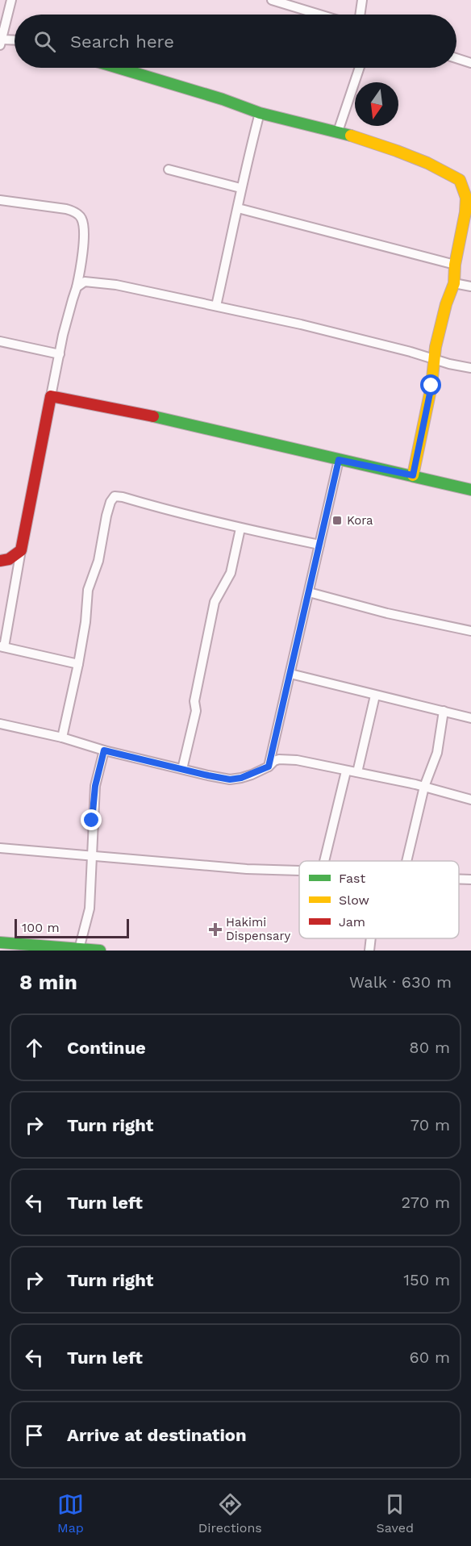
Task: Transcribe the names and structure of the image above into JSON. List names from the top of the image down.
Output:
{
  "places": {
    "transit": ["Kora"],
    "health": ["Hakimi Dispensary"]
  },
  "legend": ["Fast", "Slow", "Jam"],
  "scale_bar": "100 m",
  "north": "bottom",
  "page": {
    "search": "Search here",
    "scale": "100 m",
    "heading": ["8 min", "Walk · 630 m"],
    "list": [
      ["Continue", "80 m"],
      ["Turn right", "70 m"],
      ["Turn left", "270 m"],
      ["Turn right", "150 m"],
      ["Turn left", "60 m"],
      "Arrive at destination"
    ],
    "nav": ["Map", "Directions", "Saved"]
  }
}
